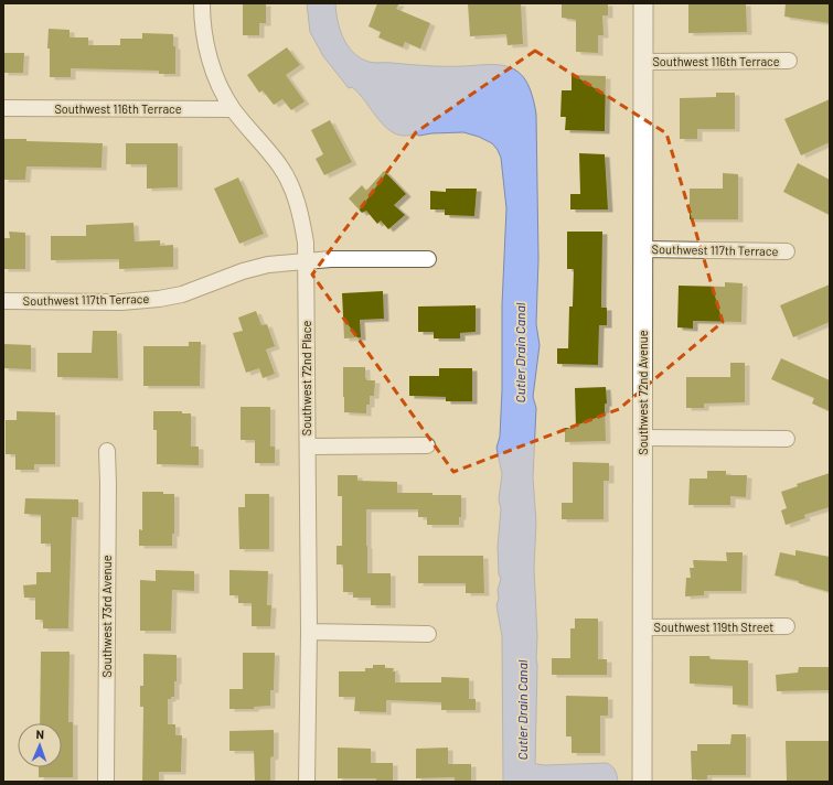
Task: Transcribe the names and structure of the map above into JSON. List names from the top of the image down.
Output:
{
  "streets": {
    "street": [
      "Southwest 116th Terrace",
      "Southwest 117th Terrace",
      "Southwest 72nd Place",
      "Southwest 72nd Avenue",
      "Southwest 73rd Avenue",
      "Southwest 119th Street"
    ]
  },
  "crossings": [
    ["Southwest 116th Terrace", "Southwest 72nd Place"],
    ["Southwest 116th Terrace", "Southwest 72nd Avenue"],
    ["Southwest 117th Terrace", "Southwest 72nd Place"],
    ["Southwest 117th Terrace", "Southwest 72nd Avenue"],
    ["Southwest 72nd Avenue", "Southwest 119th Street"]
  ],
  "water": ["Cutler Drain Canal"],
  "north": "top"
}
